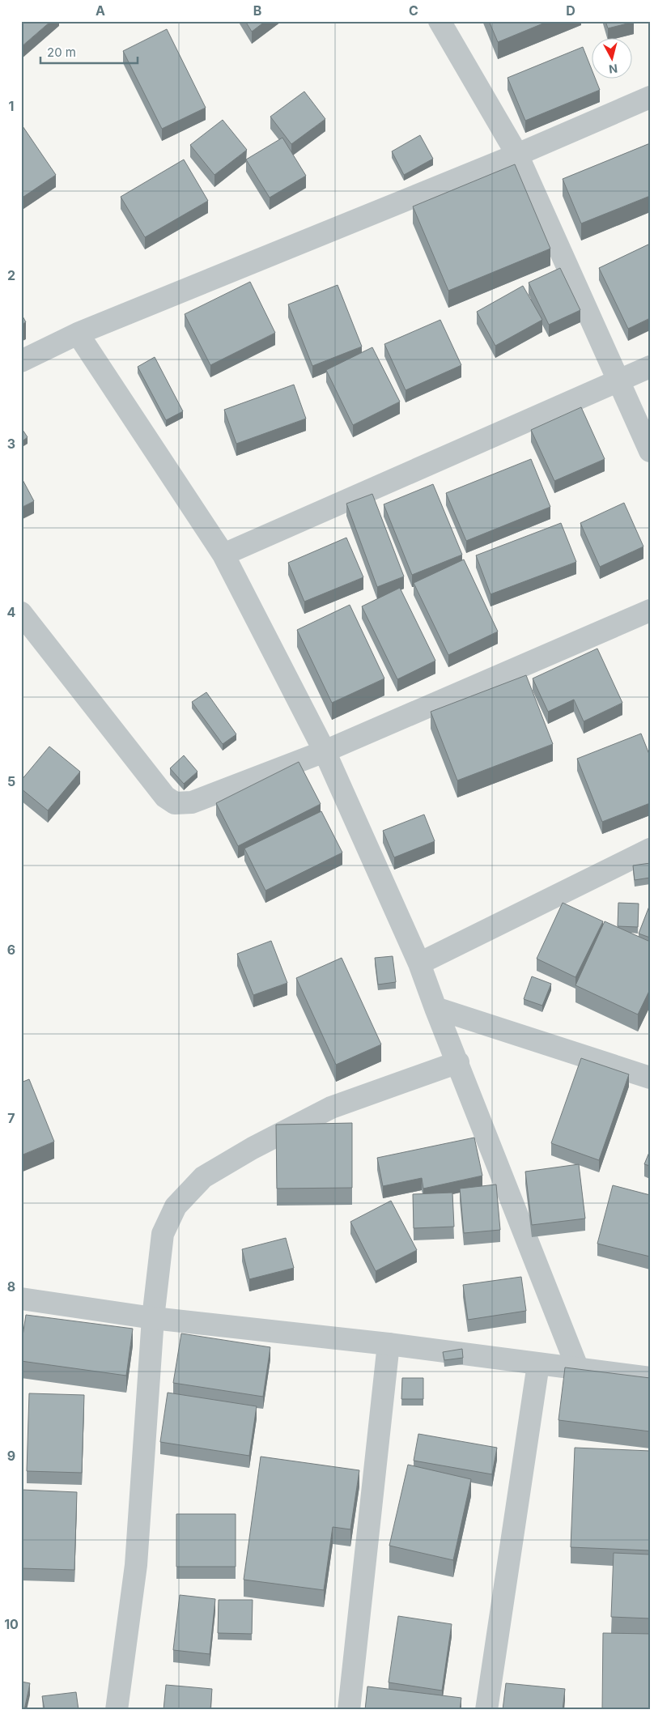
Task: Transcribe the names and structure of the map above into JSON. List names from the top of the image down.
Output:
{
  "scale_bar": "20 m",
  "north": "bottom",
  "grid": {
    "columns": [
      "A",
      "B",
      "C",
      "D"
    ],
    "rows": [
      "1",
      "2",
      "3",
      "4",
      "5",
      "6",
      "7",
      "8",
      "9",
      "10"
    ]
  }
}
